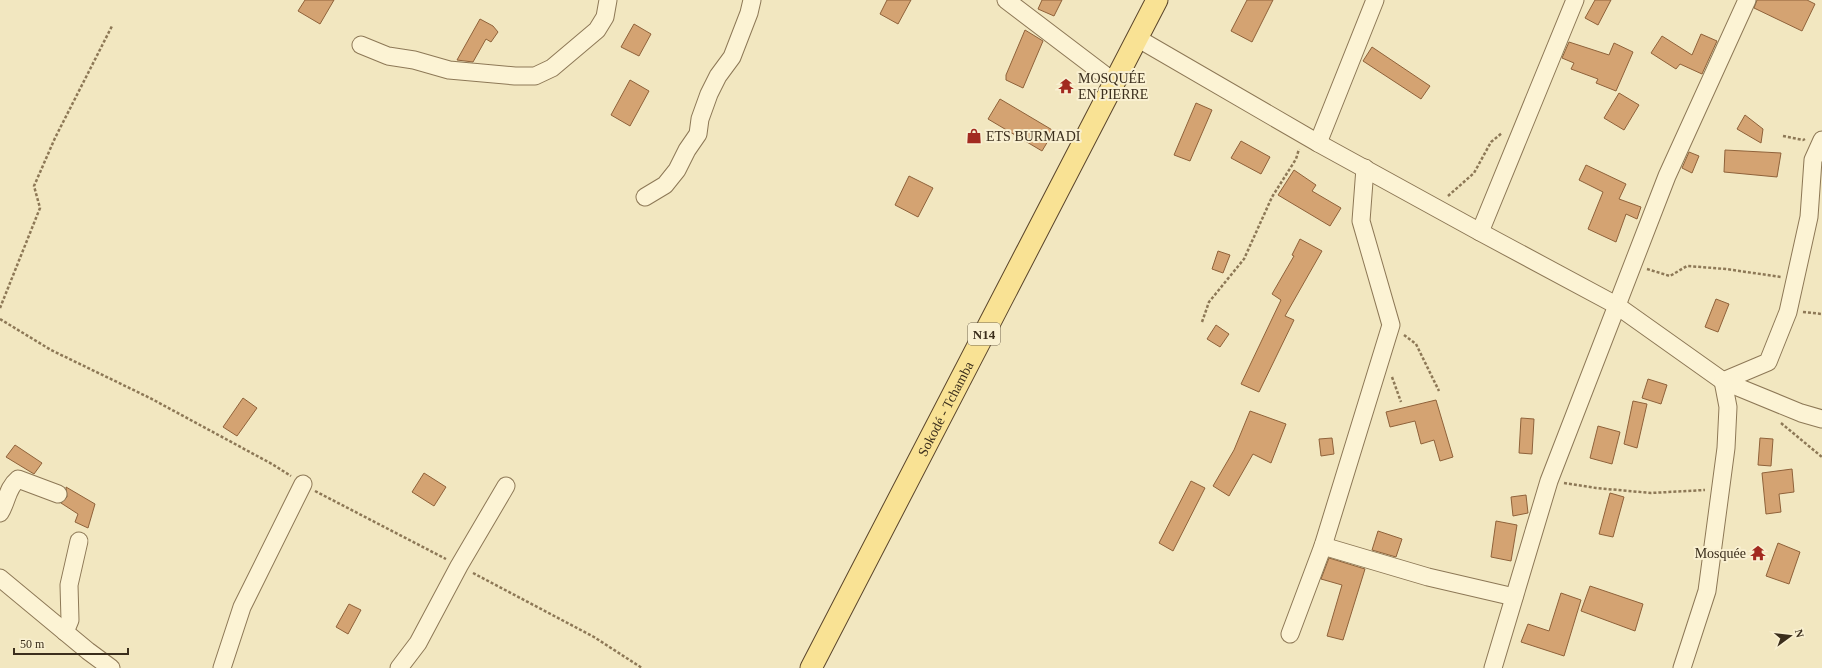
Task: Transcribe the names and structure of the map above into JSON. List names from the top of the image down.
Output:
{
  "streets": {
    "main road": ["N14", "Sokodé - Tchamba"]
  },
  "places": {
    "temple": ["MOSQUÉE EN PIERRE", "Mosquée"],
    "shop": ["ETS BURMADI"]
  },
  "scale_bar": "50 m",
  "north": "right"
}
